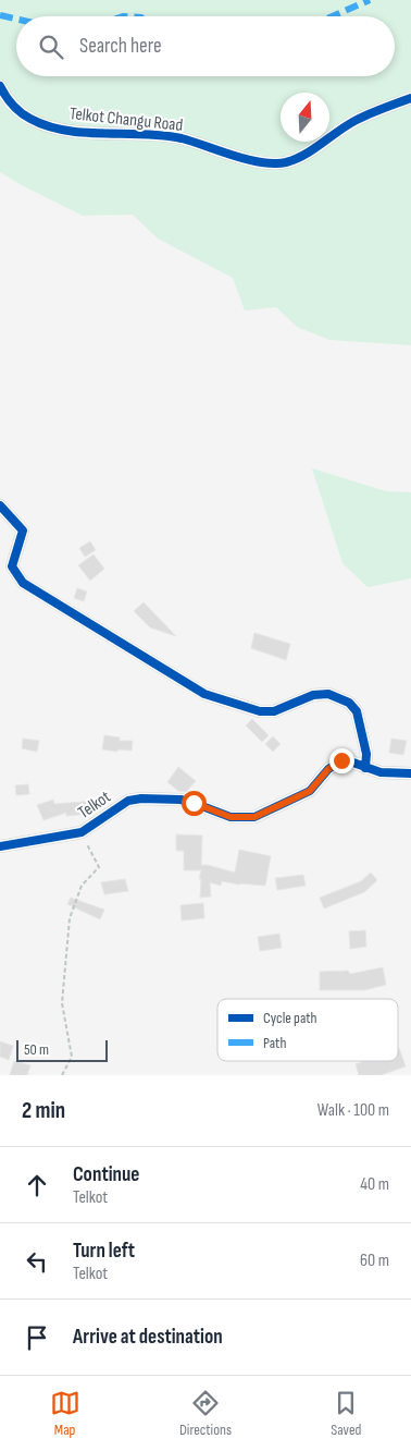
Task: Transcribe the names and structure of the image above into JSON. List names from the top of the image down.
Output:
{
  "streets": {
    "street": ["Telkot Changu Road", "Telkot"]
  },
  "legend": ["Cycle path", "Path"],
  "scale_bar": "50 m",
  "north": "top",
  "page": {
    "search": "Search here",
    "scale": "50 m",
    "heading": ["2 min", "Walk · 100 m"],
    "list": [
      ["Continue", "Telkot", "40 m"],
      ["Turn left", "Telkot", "60 m"],
      "Arrive at destination"
    ],
    "nav": ["Map", "Directions", "Saved"]
  }
}
